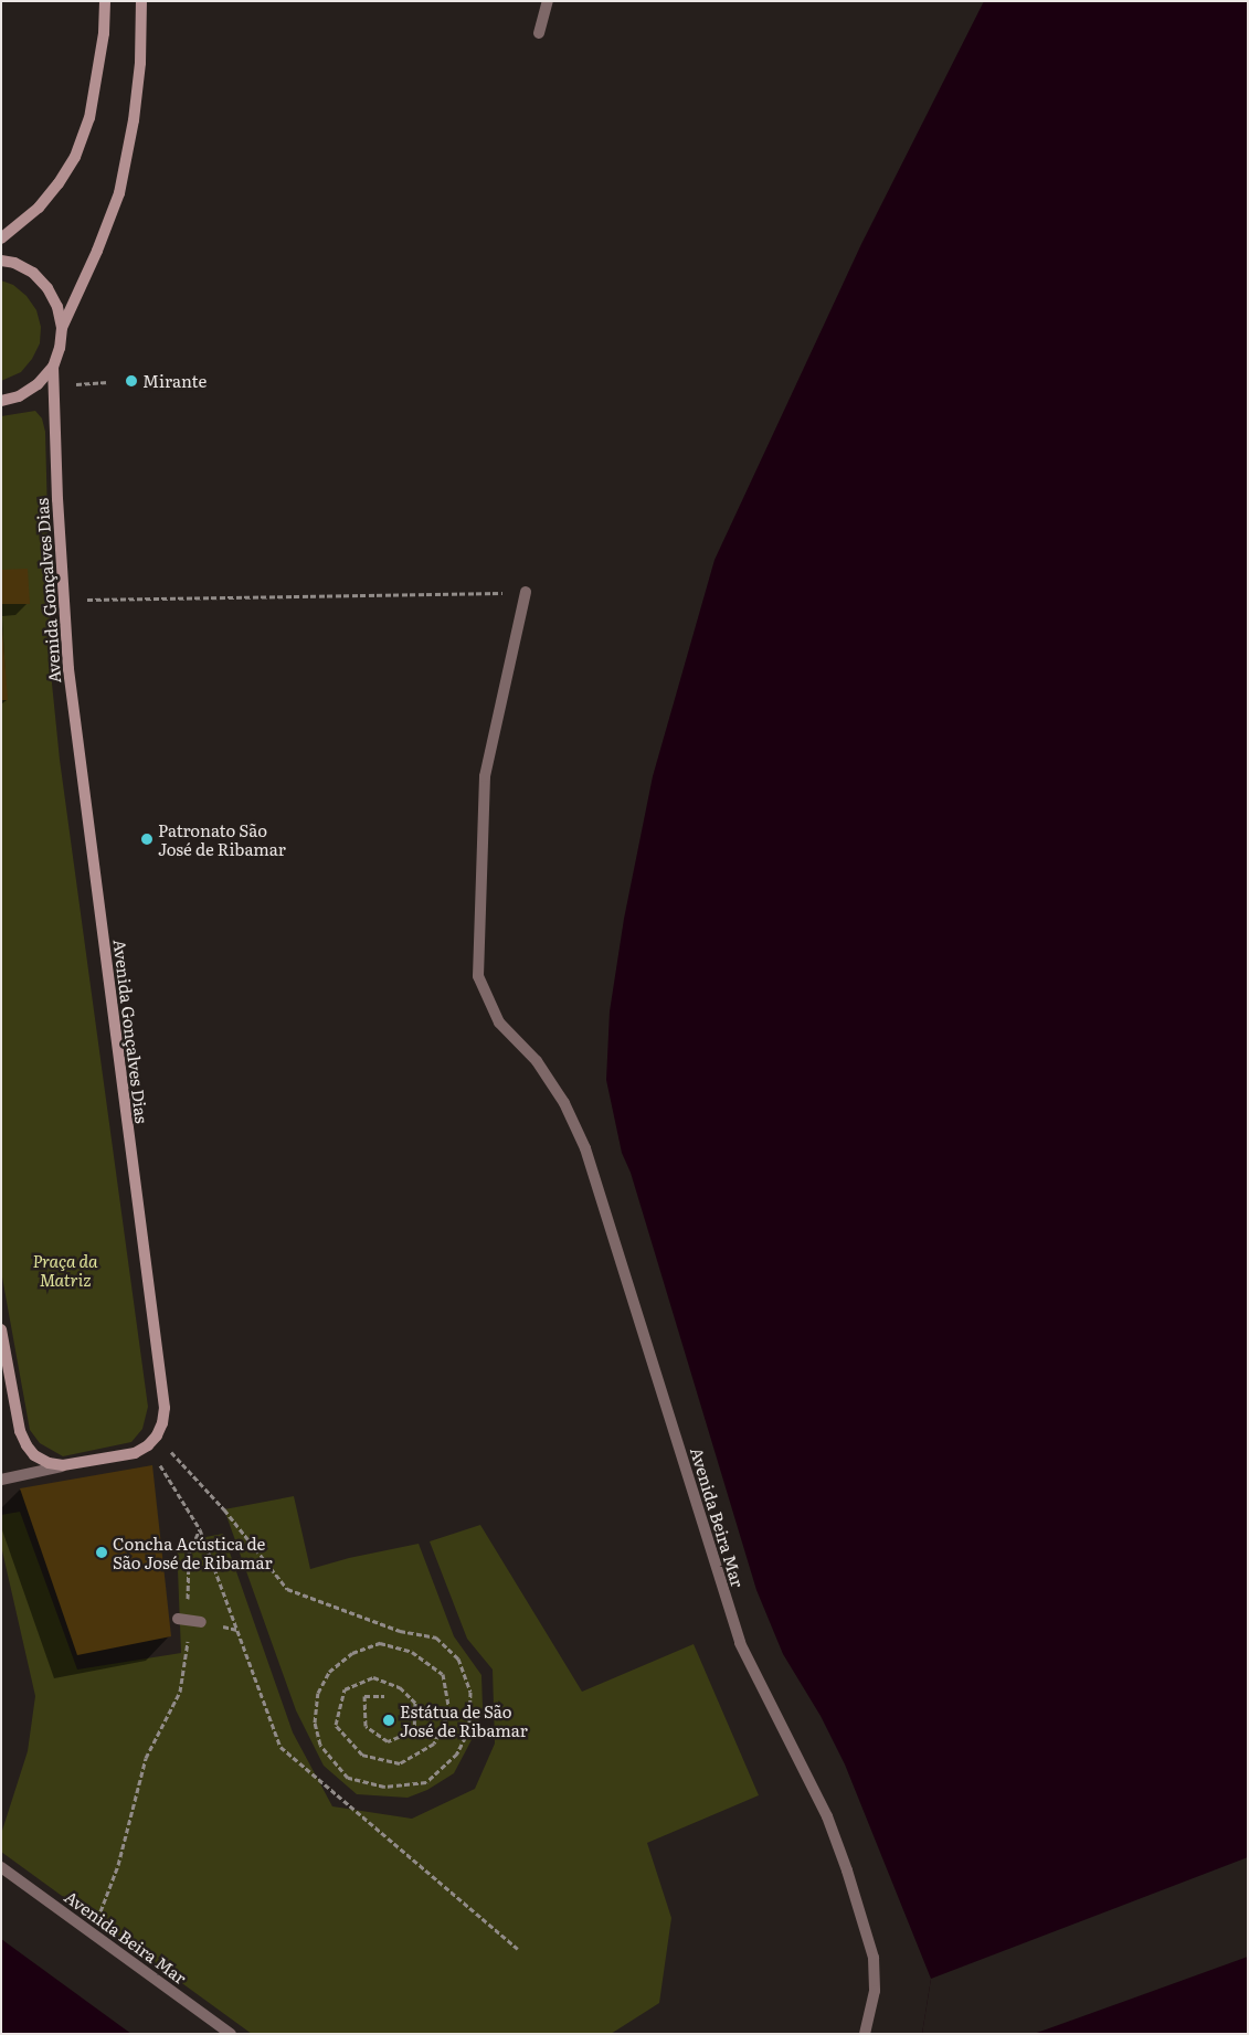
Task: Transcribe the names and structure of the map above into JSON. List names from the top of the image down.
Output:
{
  "streets": {
    "main road": ["Avenida Gonçalves Dias"],
    "street": ["Avenida Beira Mar"]
  },
  "parks": ["Praça da Matriz"],
  "places": [
    "Mirante",
    "Patronato São José de Ribamar",
    "Concha Acústica de São José de Ribamar",
    "Estátua de São José de Ribamar"
  ]
}
